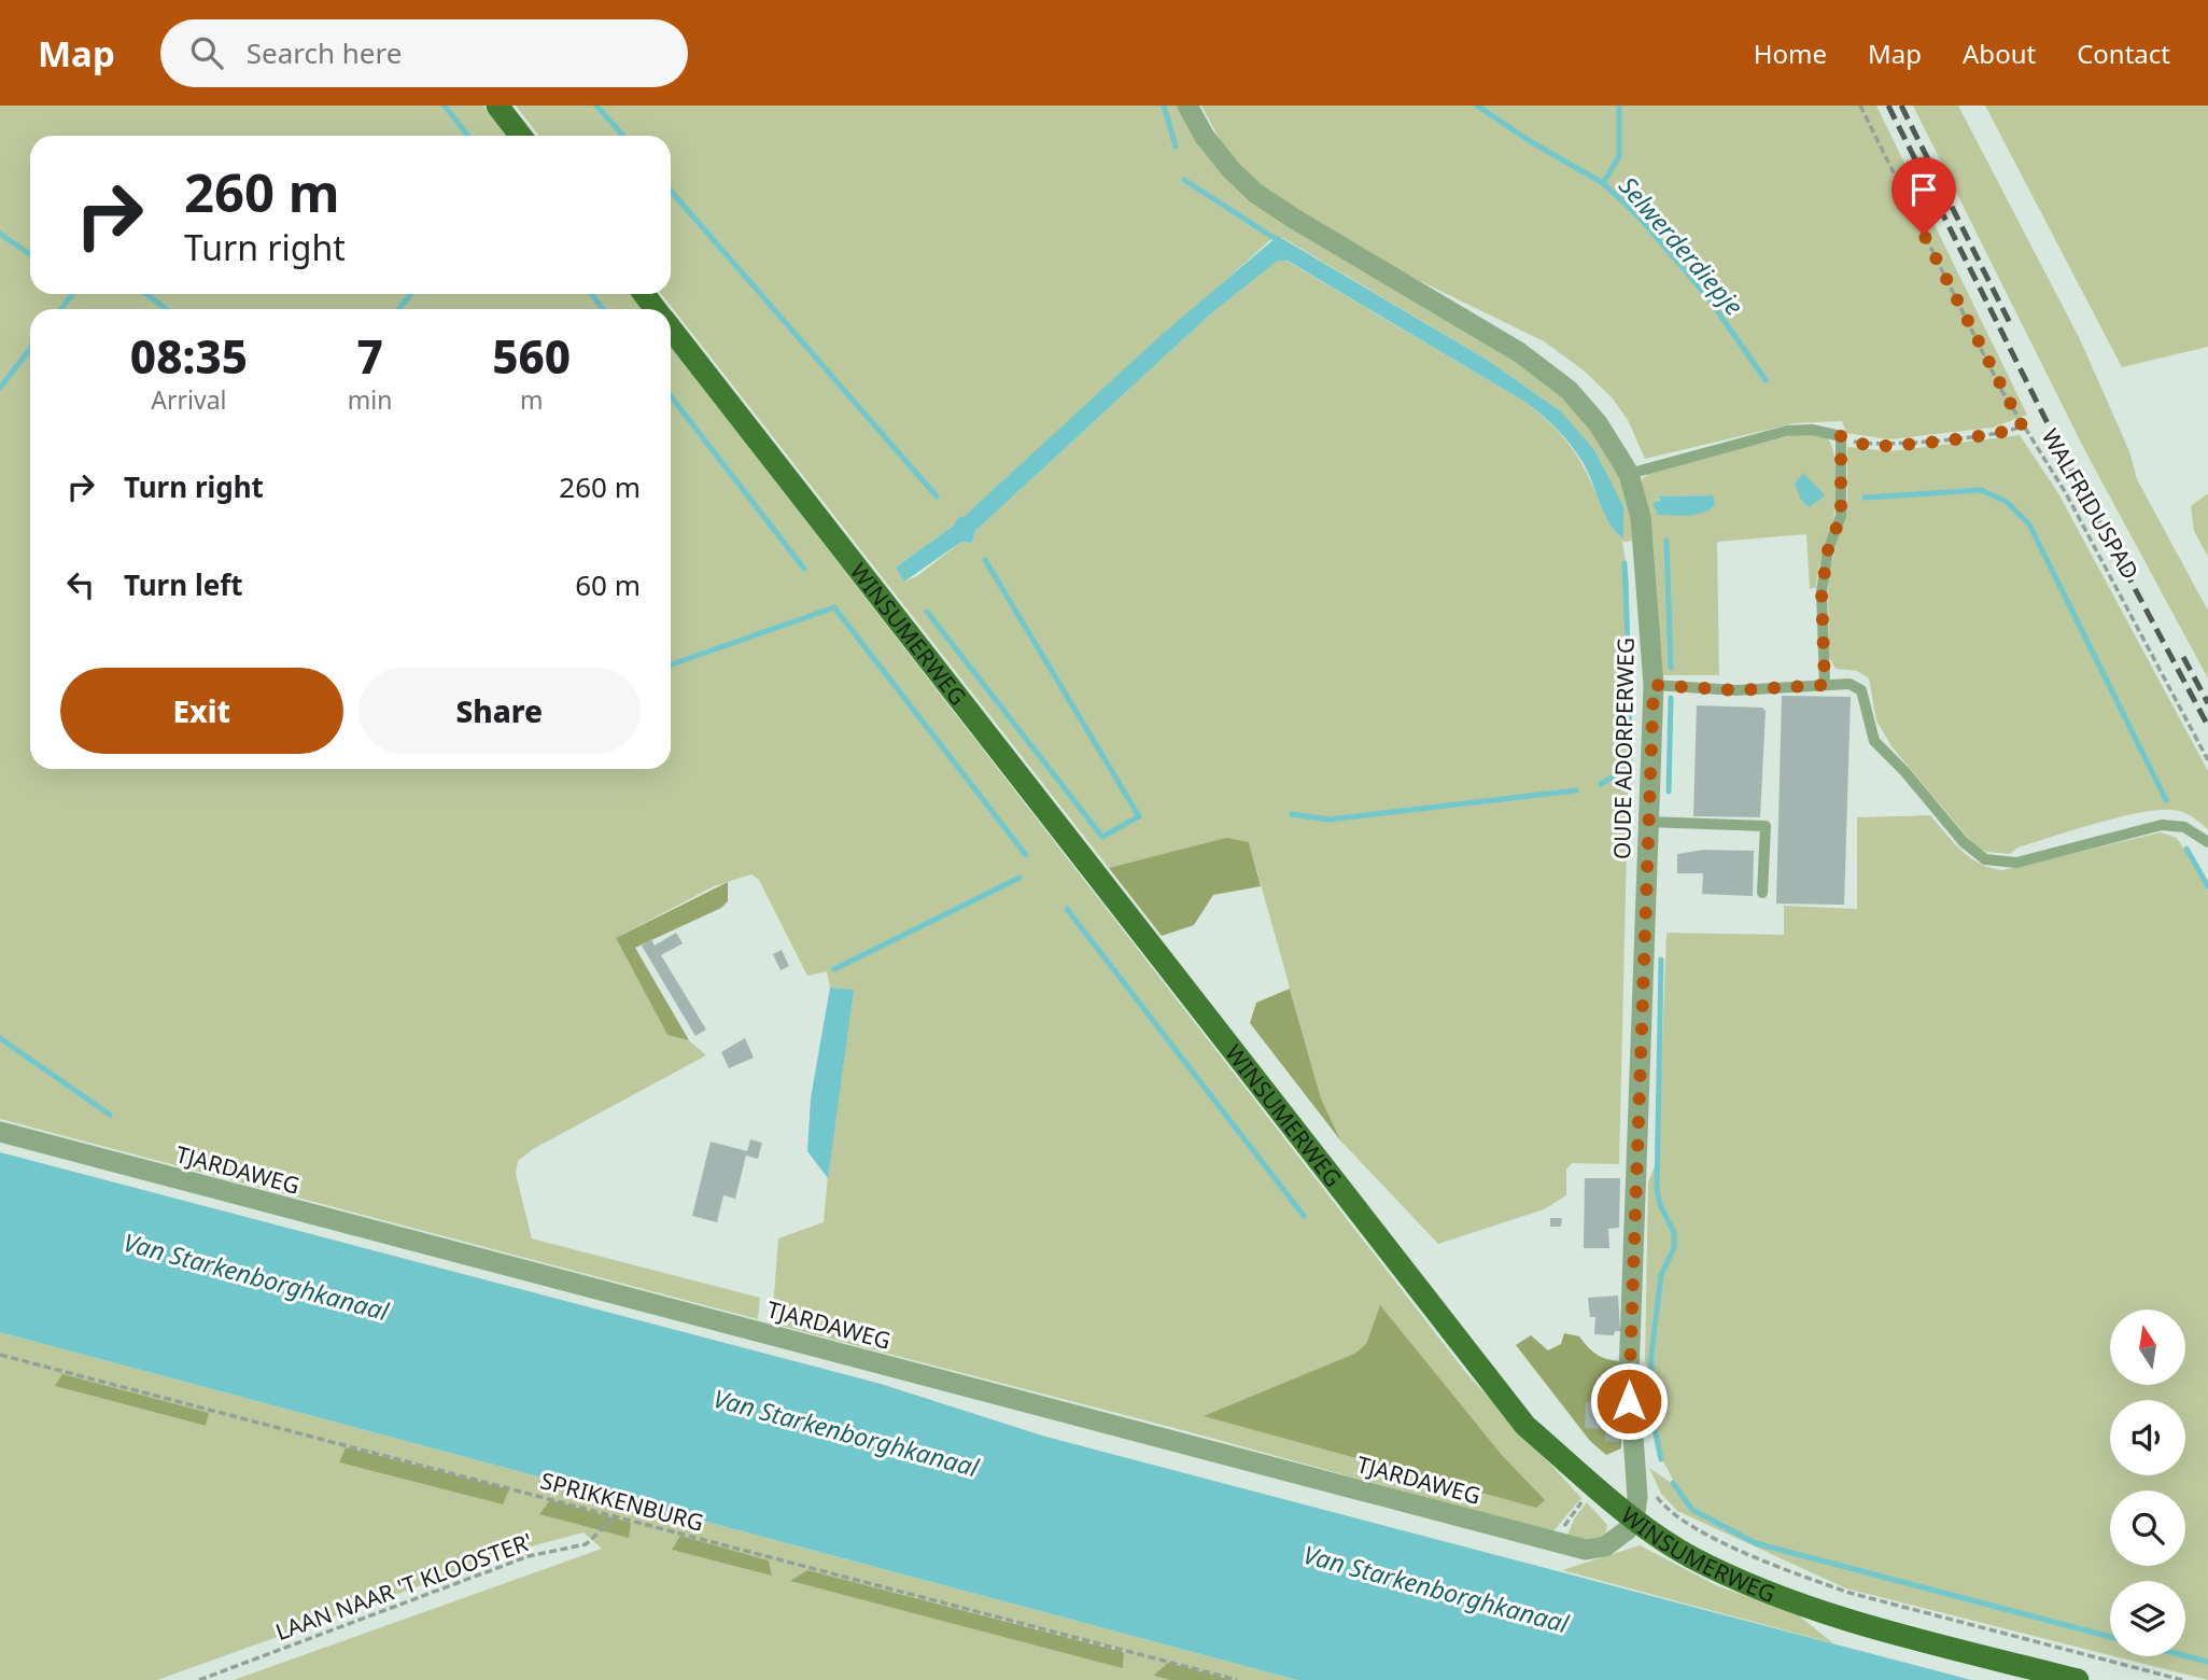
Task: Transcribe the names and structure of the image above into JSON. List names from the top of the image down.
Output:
{
  "streets": {
    "main road": ["WINSUMERWEG"],
    "street": ["OUDE ADORPERWEG", "TJARDAWEG"],
    "path": ["WALFRIDUSPAD", "SPRIKKENBURG", "LAAN NAAR 'T KLOOSTER'"]
  },
  "crossings": [
    ["WINSUMERWEG", "OUDE ADORPERWEG"],
    ["WINSUMERWEG", "TJARDAWEG"],
    ["OUDE ADORPERWEG", "TJARDAWEG"],
    ["SPRIKKENBURG", "LAAN NAAR 'T KLOOSTER'"]
  ],
  "water": ["Selwerderdiepje", "Van Starkenborghkanaal"],
  "north": "top",
  "page": {
    "header": "Map",
    "search": "Search here",
    "nav": [
      "Home",
      "Map",
      "About",
      "Contact"
    ],
    "turn": ["260 m", "Turn right"],
    "eta": [
      "08:35",
      "Arrival",
      "7",
      "min",
      "560",
      "m"
    ],
    "list": [
      {
        "name": "Turn right",
        "value": "260 m"
      },
      {
        "name": "Turn left",
        "value": "60 m"
      }
    ],
    "buttons": ["Exit", "Share"]
  }
}
